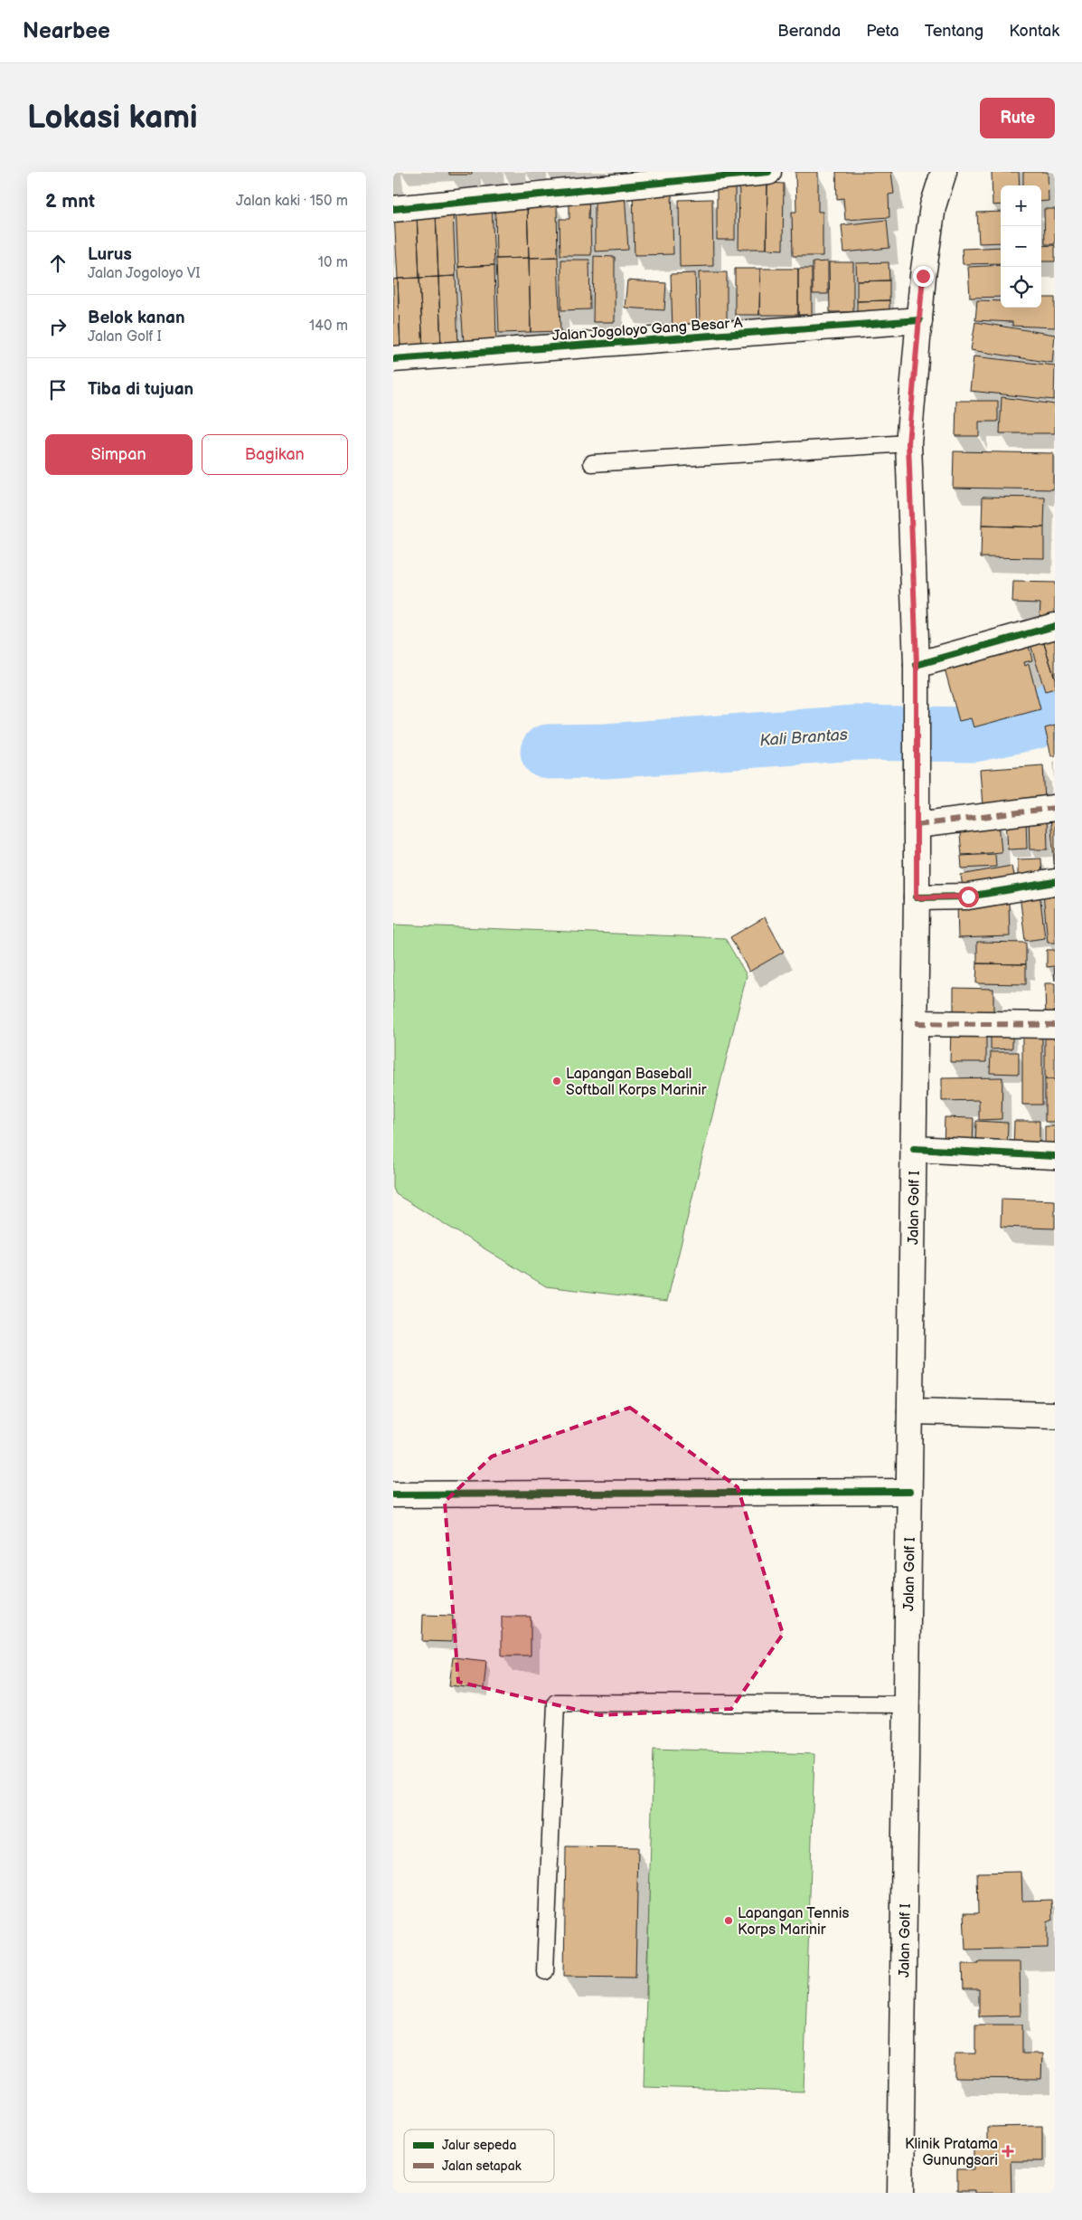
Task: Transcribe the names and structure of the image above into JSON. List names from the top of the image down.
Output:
{
  "streets": {
    "street": ["Jalan Jogoloyo Gang Besar A", "Jalan Golf I"]
  },
  "crossings": [
    ["Jalan Jogoloyo Gang Besar A", "Jalan Golf I"]
  ],
  "water": ["Kali Brantas"],
  "places": {
    "other": ["Lapangan Baseball Softball Korps Marinir", "Lapangan Tennis Korps Marinir"],
    "health": ["Klinik Pratama Gunungsari"]
  },
  "legend": ["Jalur sepeda", "Jalan setapak"],
  "page": {
    "header": "Nearbee",
    "nav": [
      "Beranda",
      "Peta",
      "Tentang",
      "Kontak"
    ],
    "buttons": [
      "Rute",
      ["Simpan", "Bagikan"]
    ],
    "title": "Lokasi kami",
    "heading": ["2 mnt", "Jalan kaki · 150 m"],
    "map_buttons": ["+", "−"],
    "list": [
      ["Lurus", "Jalan Jogoloyo VI", "10 m"],
      ["Belok kanan", "Jalan Golf I", "140 m"],
      "Tiba di tujuan"
    ]
  }
}
